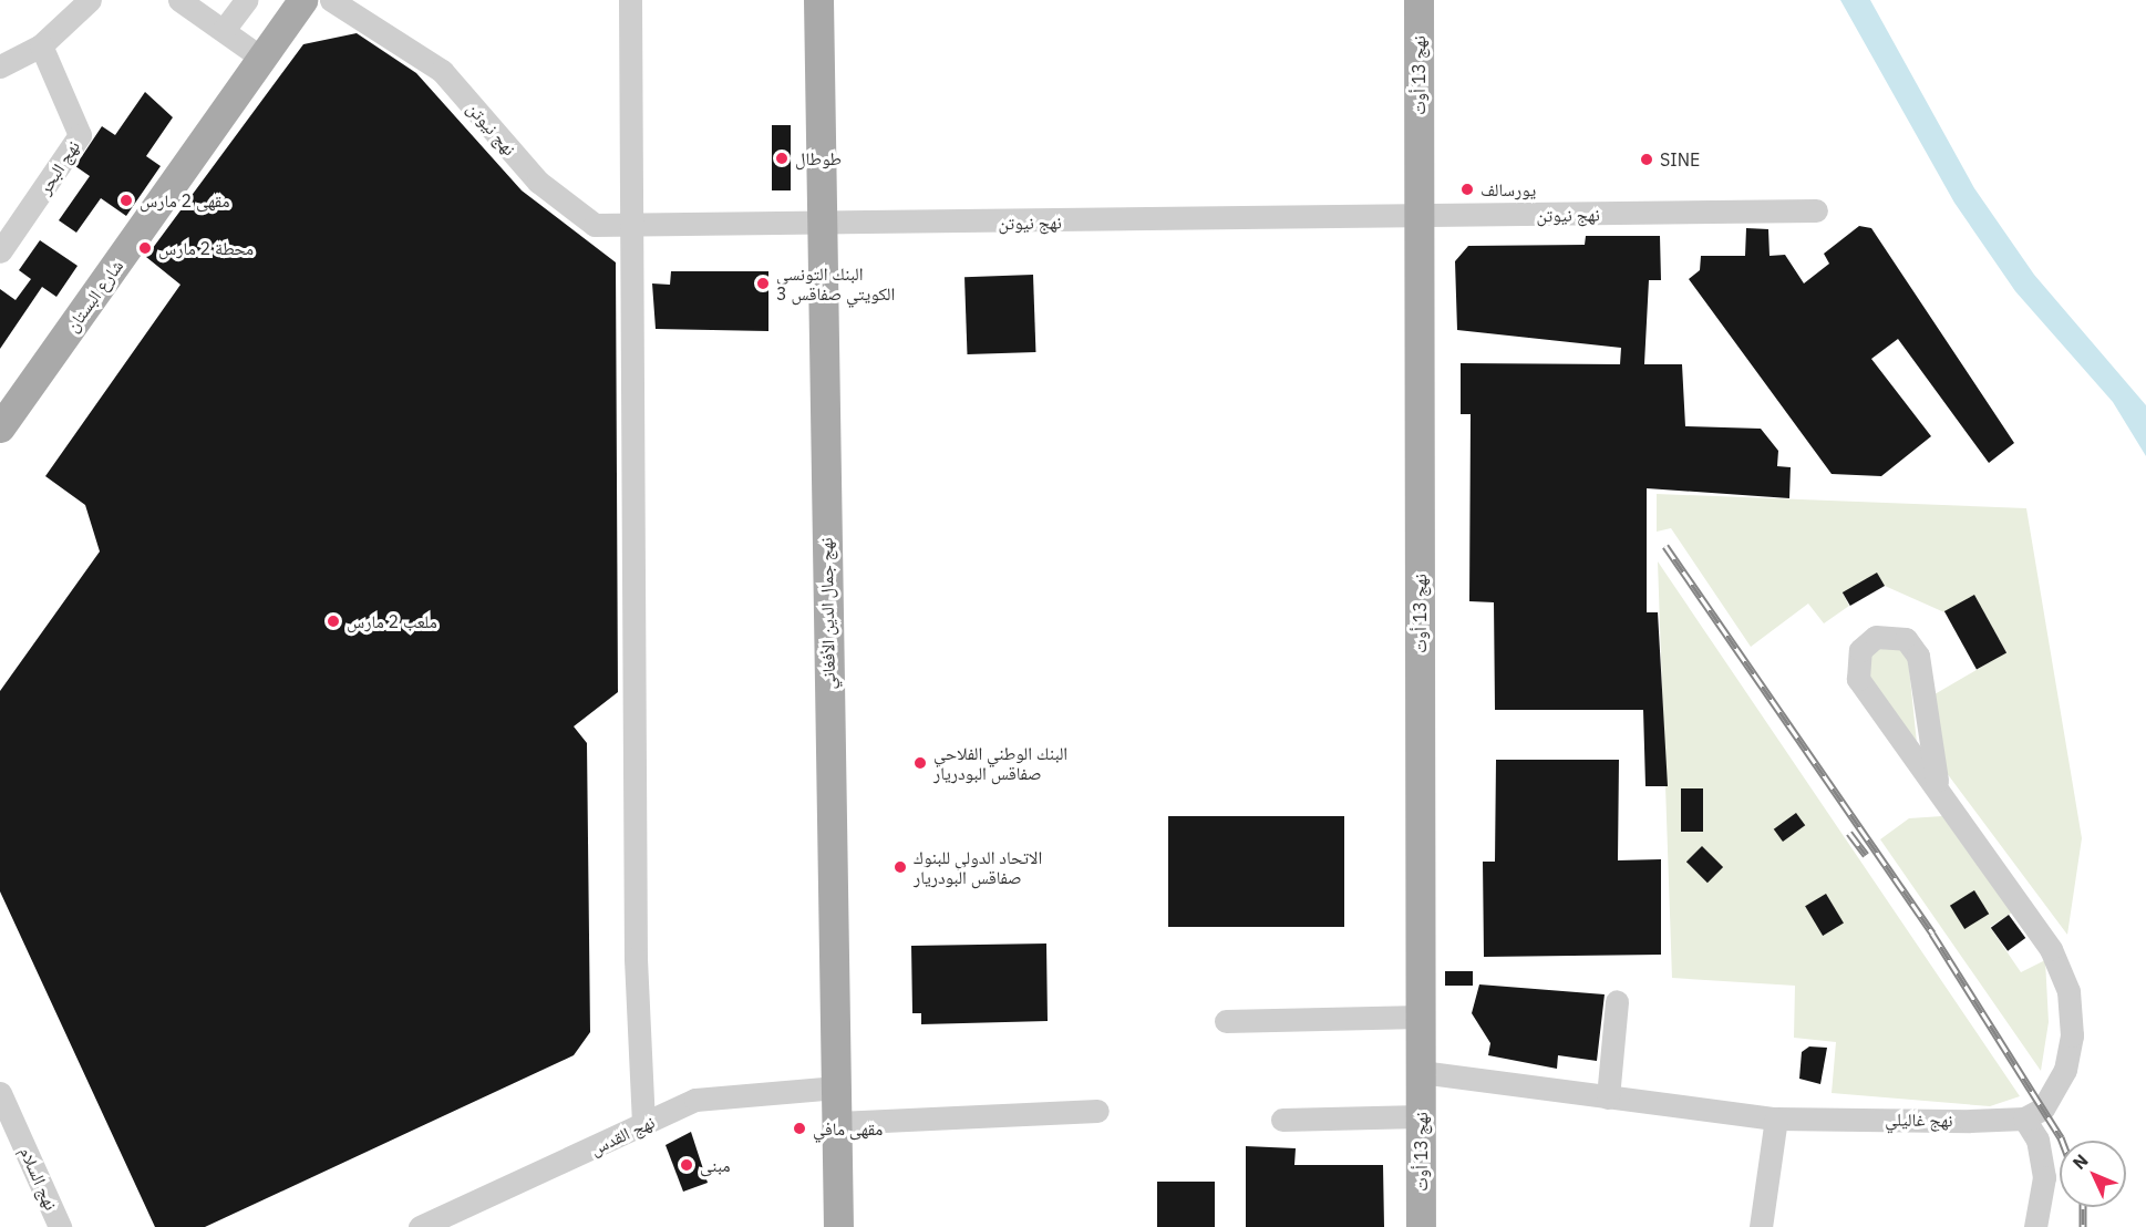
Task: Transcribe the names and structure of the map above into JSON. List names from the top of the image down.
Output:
{
  "streets": {
    "main road": ["نهج 13 أوت", "شارع البستان", "نهج جمال الدين الأفغاني"],
    "street": [
      "نهج نيوتن",
      "نهج البحر",
      "نهج غاليلي",
      "نهج القدس",
      "نهج السلام"
    ]
  },
  "crossings": [
    ["نهج 13 أوت", "نهج نيوتن"],
    ["نهج 13 أوت", "نهج غاليلي"],
    ["نهج نيوتن", "نهج جمال الدين الأفغاني"],
    ["نهج جمال الدين الأفغاني", "نهج القدس"]
  ],
  "places": [
    "طوطال",
    "SINE",
    "يورسالف",
    "مقهى 2 مارس",
    "محطة 2 مارس",
    "البنك التونسي الكويتي صفاقس 3",
    "ملعب 2 مارس",
    "البنك الوطني الفلاحي صفاقس البودريار",
    "الاتحاد الدولي للبنوك صفاقس البودريار",
    "مقهى مافي",
    "مبنى"
  ],
  "north": "top left"
}
